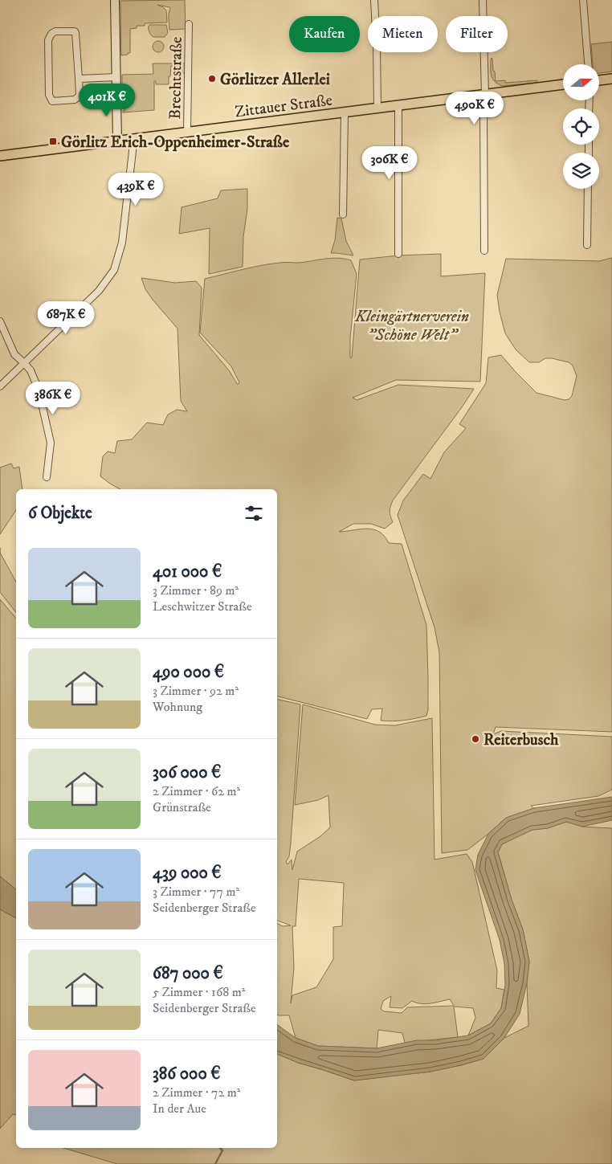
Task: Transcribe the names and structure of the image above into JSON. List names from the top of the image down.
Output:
{
  "streets": {
    "main road": ["Zittauer Straße"],
    "street": ["Brechtstraße"]
  },
  "crossings": [
    ["Brechtstraße", "Zittauer Straße"]
  ],
  "parks": ["Kleingärtnerverein \"Schöne Welt\""],
  "places": {
    "other": ["Görlitzer Allerlei", "Reiterbusch"],
    "transit": ["Görlitz Erich-Oppenheimer-Straße"]
  },
  "north": "right",
  "page": {
    "chip": ["Kaufen", "Mieten", "Filter"],
    "price": [
      "401K €",
      "490K €",
      "306K €",
      "439K €",
      "687K €",
      "386K €"
    ],
    "heading": "6 Objekte",
    "list": [
      {
        "name": "401 000 €",
        "note": "3 Zimmer · 89 m² · Leschwitzer Straße"
      },
      {
        "name": "490 000 €",
        "note": "3 Zimmer · 92 m² · Wohnung"
      },
      {
        "name": "306 000 €",
        "note": "2 Zimmer · 62 m² · Grünstraße"
      },
      {
        "name": "439 000 €",
        "note": "3 Zimmer · 77 m² · Seidenberger Straße"
      },
      {
        "name": "687 000 €",
        "note": "5 Zimmer · 168 m² · Seidenberger Straße"
      },
      {
        "name": "386 000 €",
        "note": "2 Zimmer · 72 m² · In der Aue"
      }
    ]
  }
}
